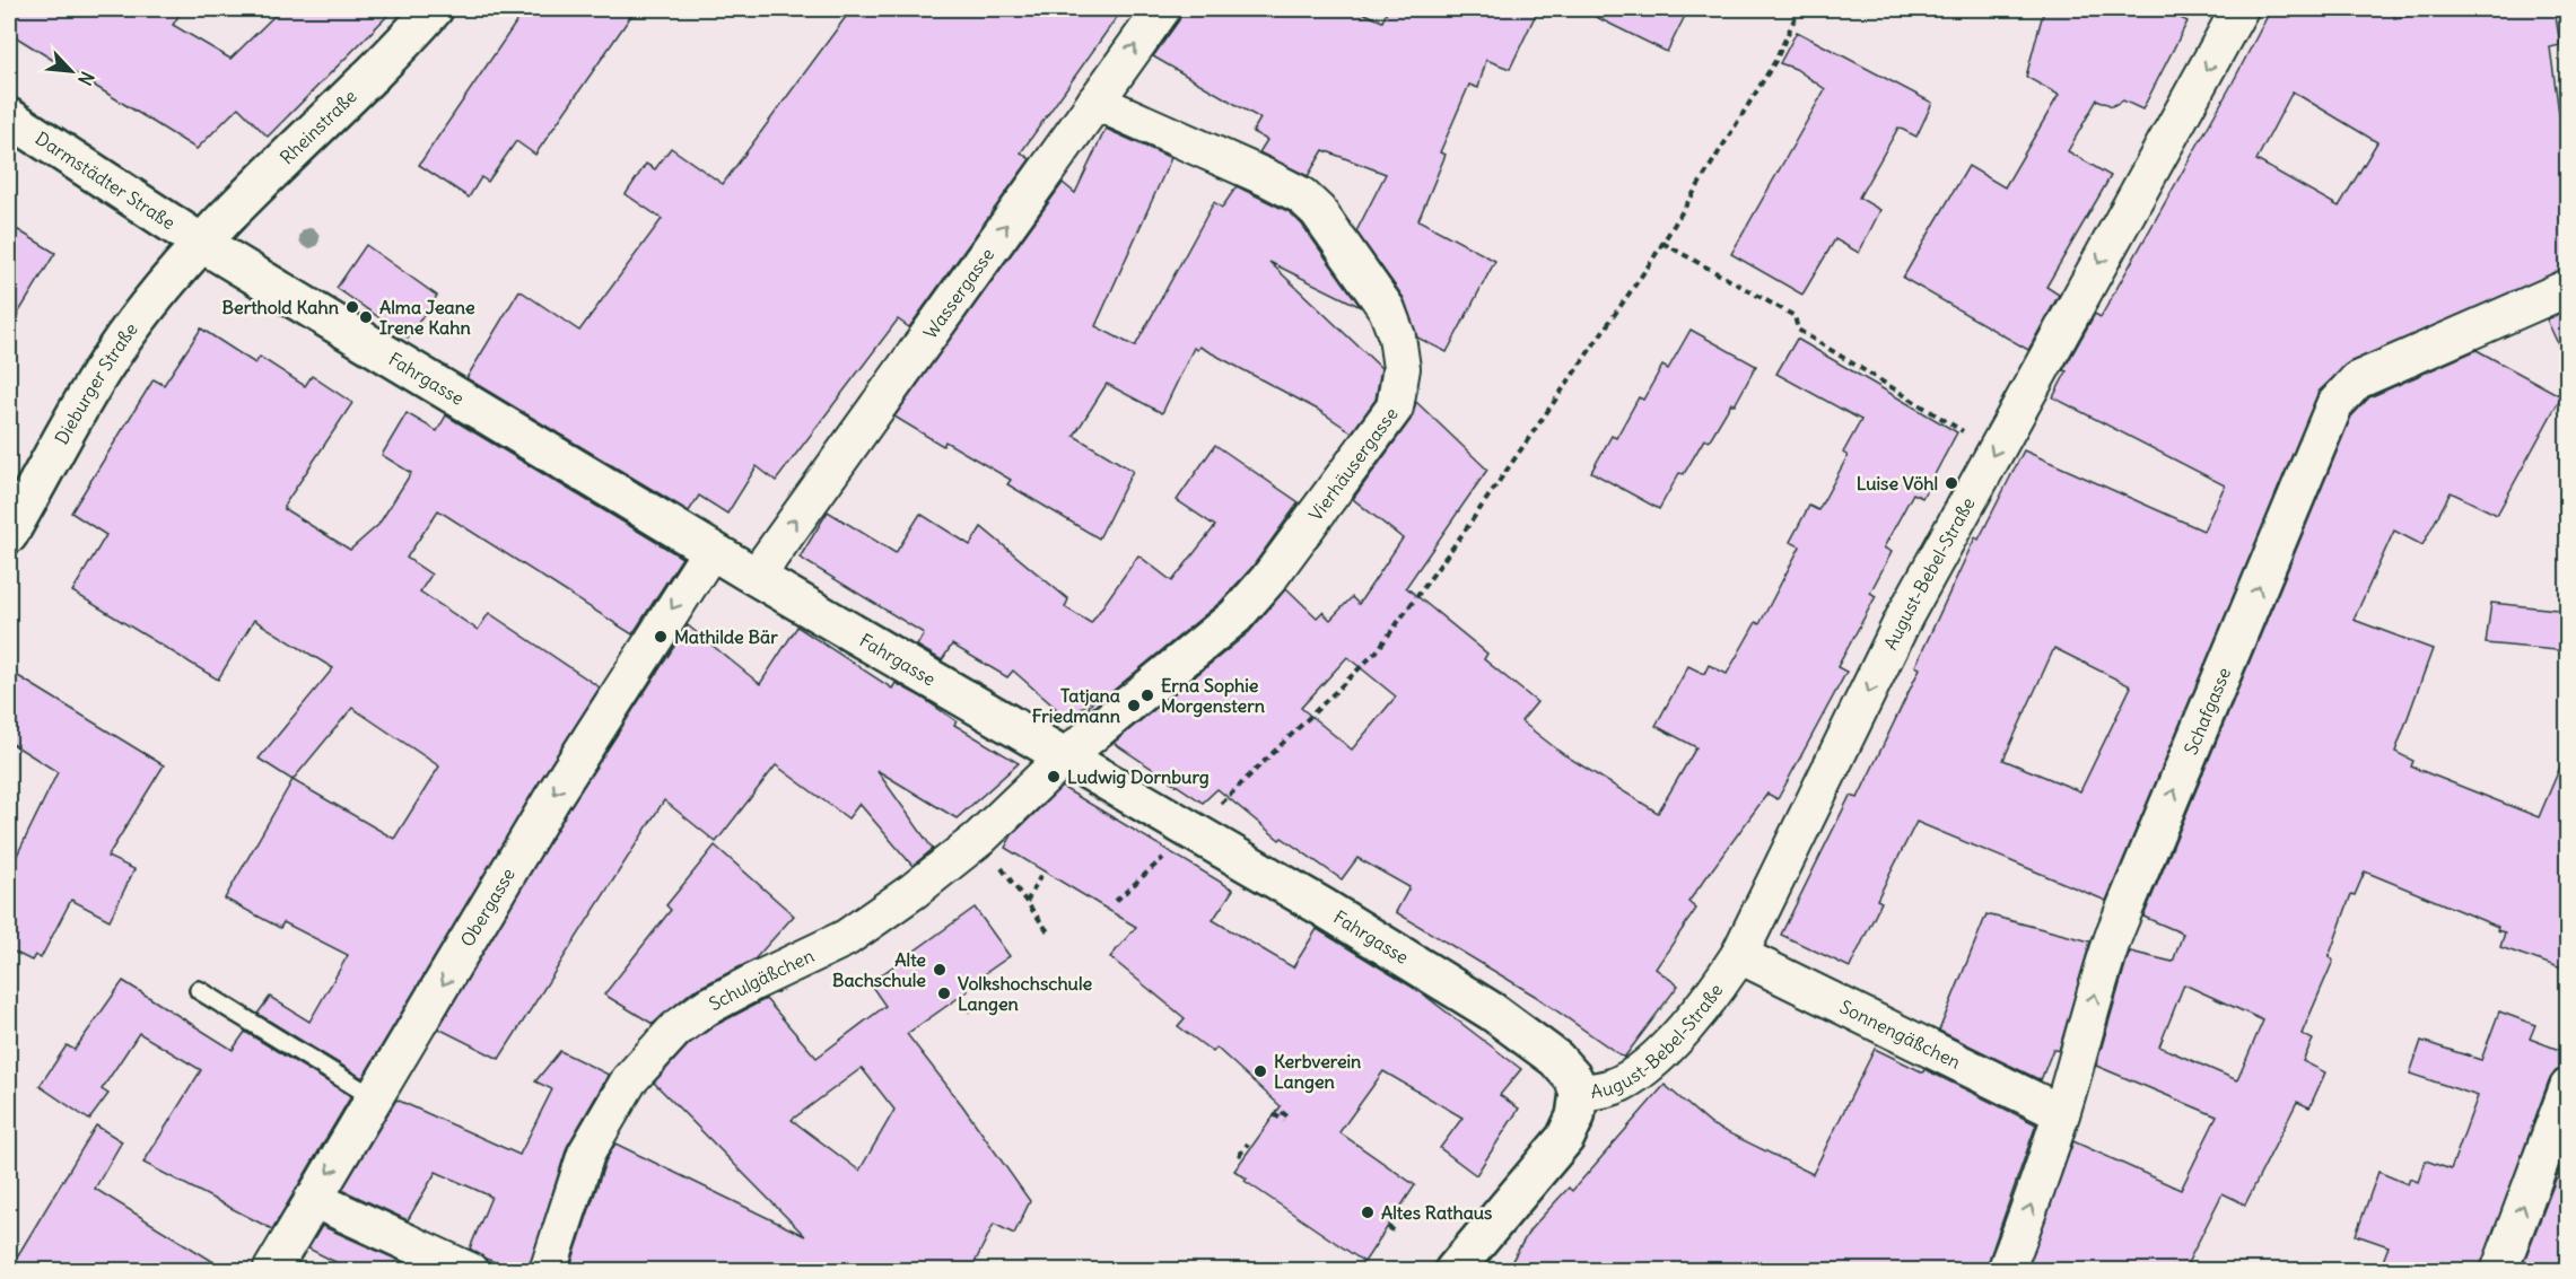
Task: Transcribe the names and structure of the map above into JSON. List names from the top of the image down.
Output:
{
  "streets": {
    "main road": [
      "Rheinstraße",
      "Darmstädter Straße",
      "Fahrgasse",
      "Dieburger Straße"
    ],
    "street": [
      "Wassergasse",
      "Vierhäusergasse",
      "August-Bebel-Straße",
      "Schafgasse",
      "Obergasse",
      "Schulgäßchen",
      "Sonnengäßchen"
    ]
  },
  "crossings": [
    ["Rheinstraße", "Darmstädter Straße"],
    ["Rheinstraße", "Fahrgasse"],
    ["Rheinstraße", "Dieburger Straße"],
    ["Darmstädter Straße", "Fahrgasse"],
    ["Darmstädter Straße", "Dieburger Straße"],
    ["Wassergasse", "Fahrgasse"],
    ["Wassergasse", "Vierhäusergasse"],
    ["Fahrgasse", "Dieburger Straße"],
    ["Fahrgasse", "Vierhäusergasse"],
    ["Fahrgasse", "August-Bebel-Straße"],
    ["Fahrgasse", "Obergasse"],
    ["Fahrgasse", "Schulgäßchen"],
    ["Vierhäusergasse", "Schulgäßchen"],
    ["August-Bebel-Straße", "Sonnengäßchen"],
    ["Schafgasse", "Sonnengäßchen"]
  ],
  "one_way": [
    "Wassergasse",
    "August-Bebel-Straße",
    "Schafgasse",
    "Obergasse"
  ],
  "places": [
    "Berthold Kahn",
    "Alma Jeane Irene Kahn",
    "Luise Vöhl",
    "Mathilde Bär",
    "Erna Sophie Morgenstern",
    "Tatjana Friedmann",
    "Ludwig Dornburg",
    "Alte Bachschule",
    "Volkshochschule Langen",
    "Kerbverein Langen",
    "Altes Rathaus"
  ],
  "north": "bottom right"
}
